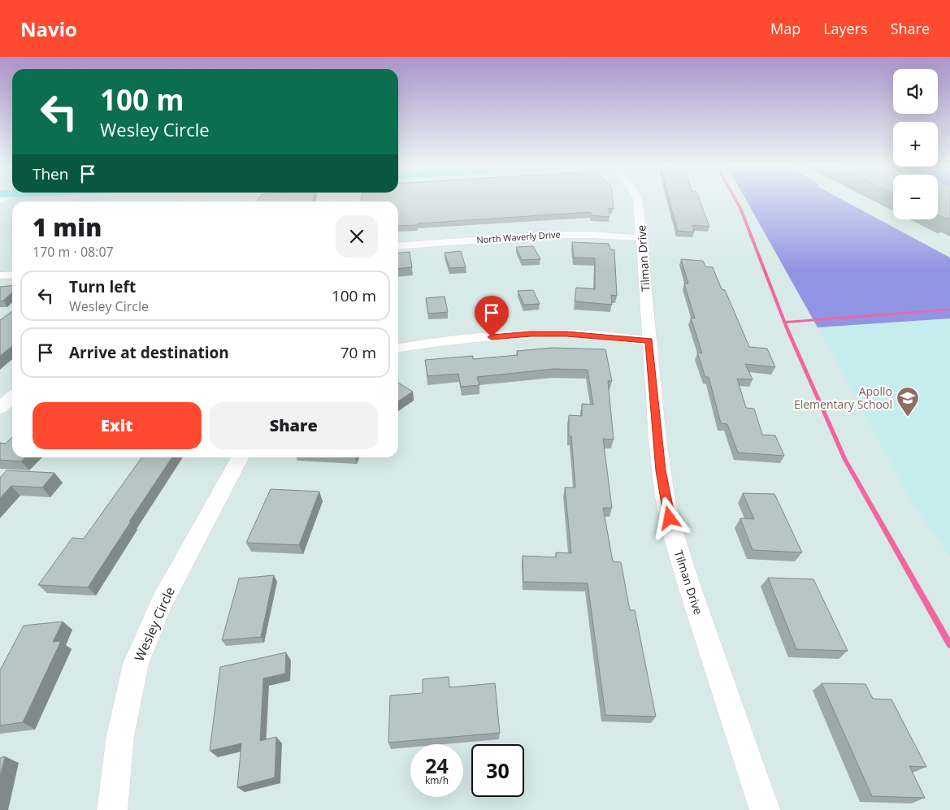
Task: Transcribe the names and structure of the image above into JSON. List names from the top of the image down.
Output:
{
  "streets": {
    "street": ["North Waverly Drive", "Tilman Drive", "Wesley Circle"]
  },
  "crossings": [
    ["North Waverly Drive", "Tilman Drive"]
  ],
  "places": {
    "school or university": ["Apollo Elementary School"]
  },
  "page": {
    "header": "Navio",
    "nav": ["Map", "Layers", "Share"],
    "map_buttons": ["+", "−"],
    "turn": ["100 m", "Wesley Circle"],
    "then": "Then",
    "heading": ["1 min", "170 m · 08:07"],
    "list": [
      {
        "name": "Turn left",
        "note": "Wesley Circle",
        "value": "100 m"
      },
      {
        "name": "Arrive at destination",
        "value": "70 m"
      }
    ],
    "buttons": ["Exit", "Share"],
    "speed": "24 km/h",
    "limit": "30"
  }
}
